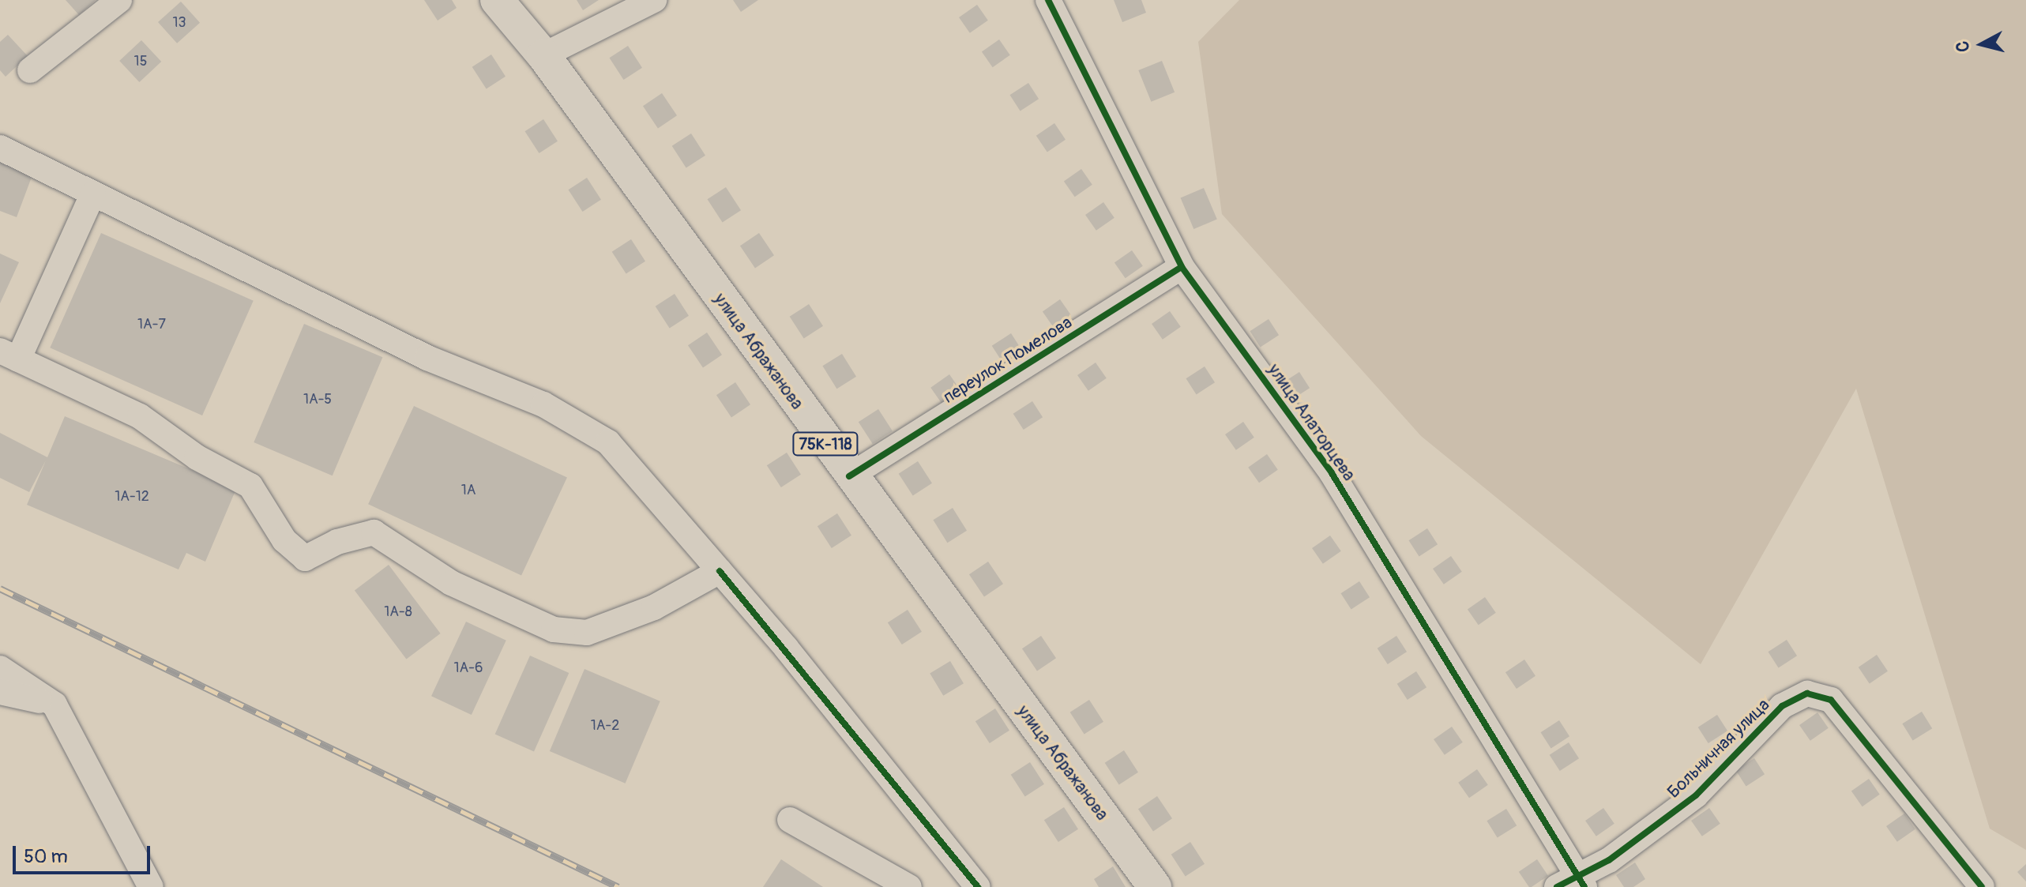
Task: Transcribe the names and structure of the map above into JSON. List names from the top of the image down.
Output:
{
  "streets": {
    "main road": ["улица Абражанова", "75К-118"],
    "street": ["переулок Помелова", "улица Алаторцева", "Больничная улица"]
  },
  "crossings": [
    ["улица Абражанова", "переулок Помелова"],
    ["переулок Помелова", "улица Алаторцева"],
    ["улица Алаторцева", "Больничная улица"]
  ],
  "house_numbers": [
    "13",
    "15",
    "1А-7",
    "1А-5",
    "1А",
    "1А-12",
    "1А-8",
    "1А-6",
    "1А-2"
  ],
  "scale_bar": "50 m",
  "north": "left"
}
